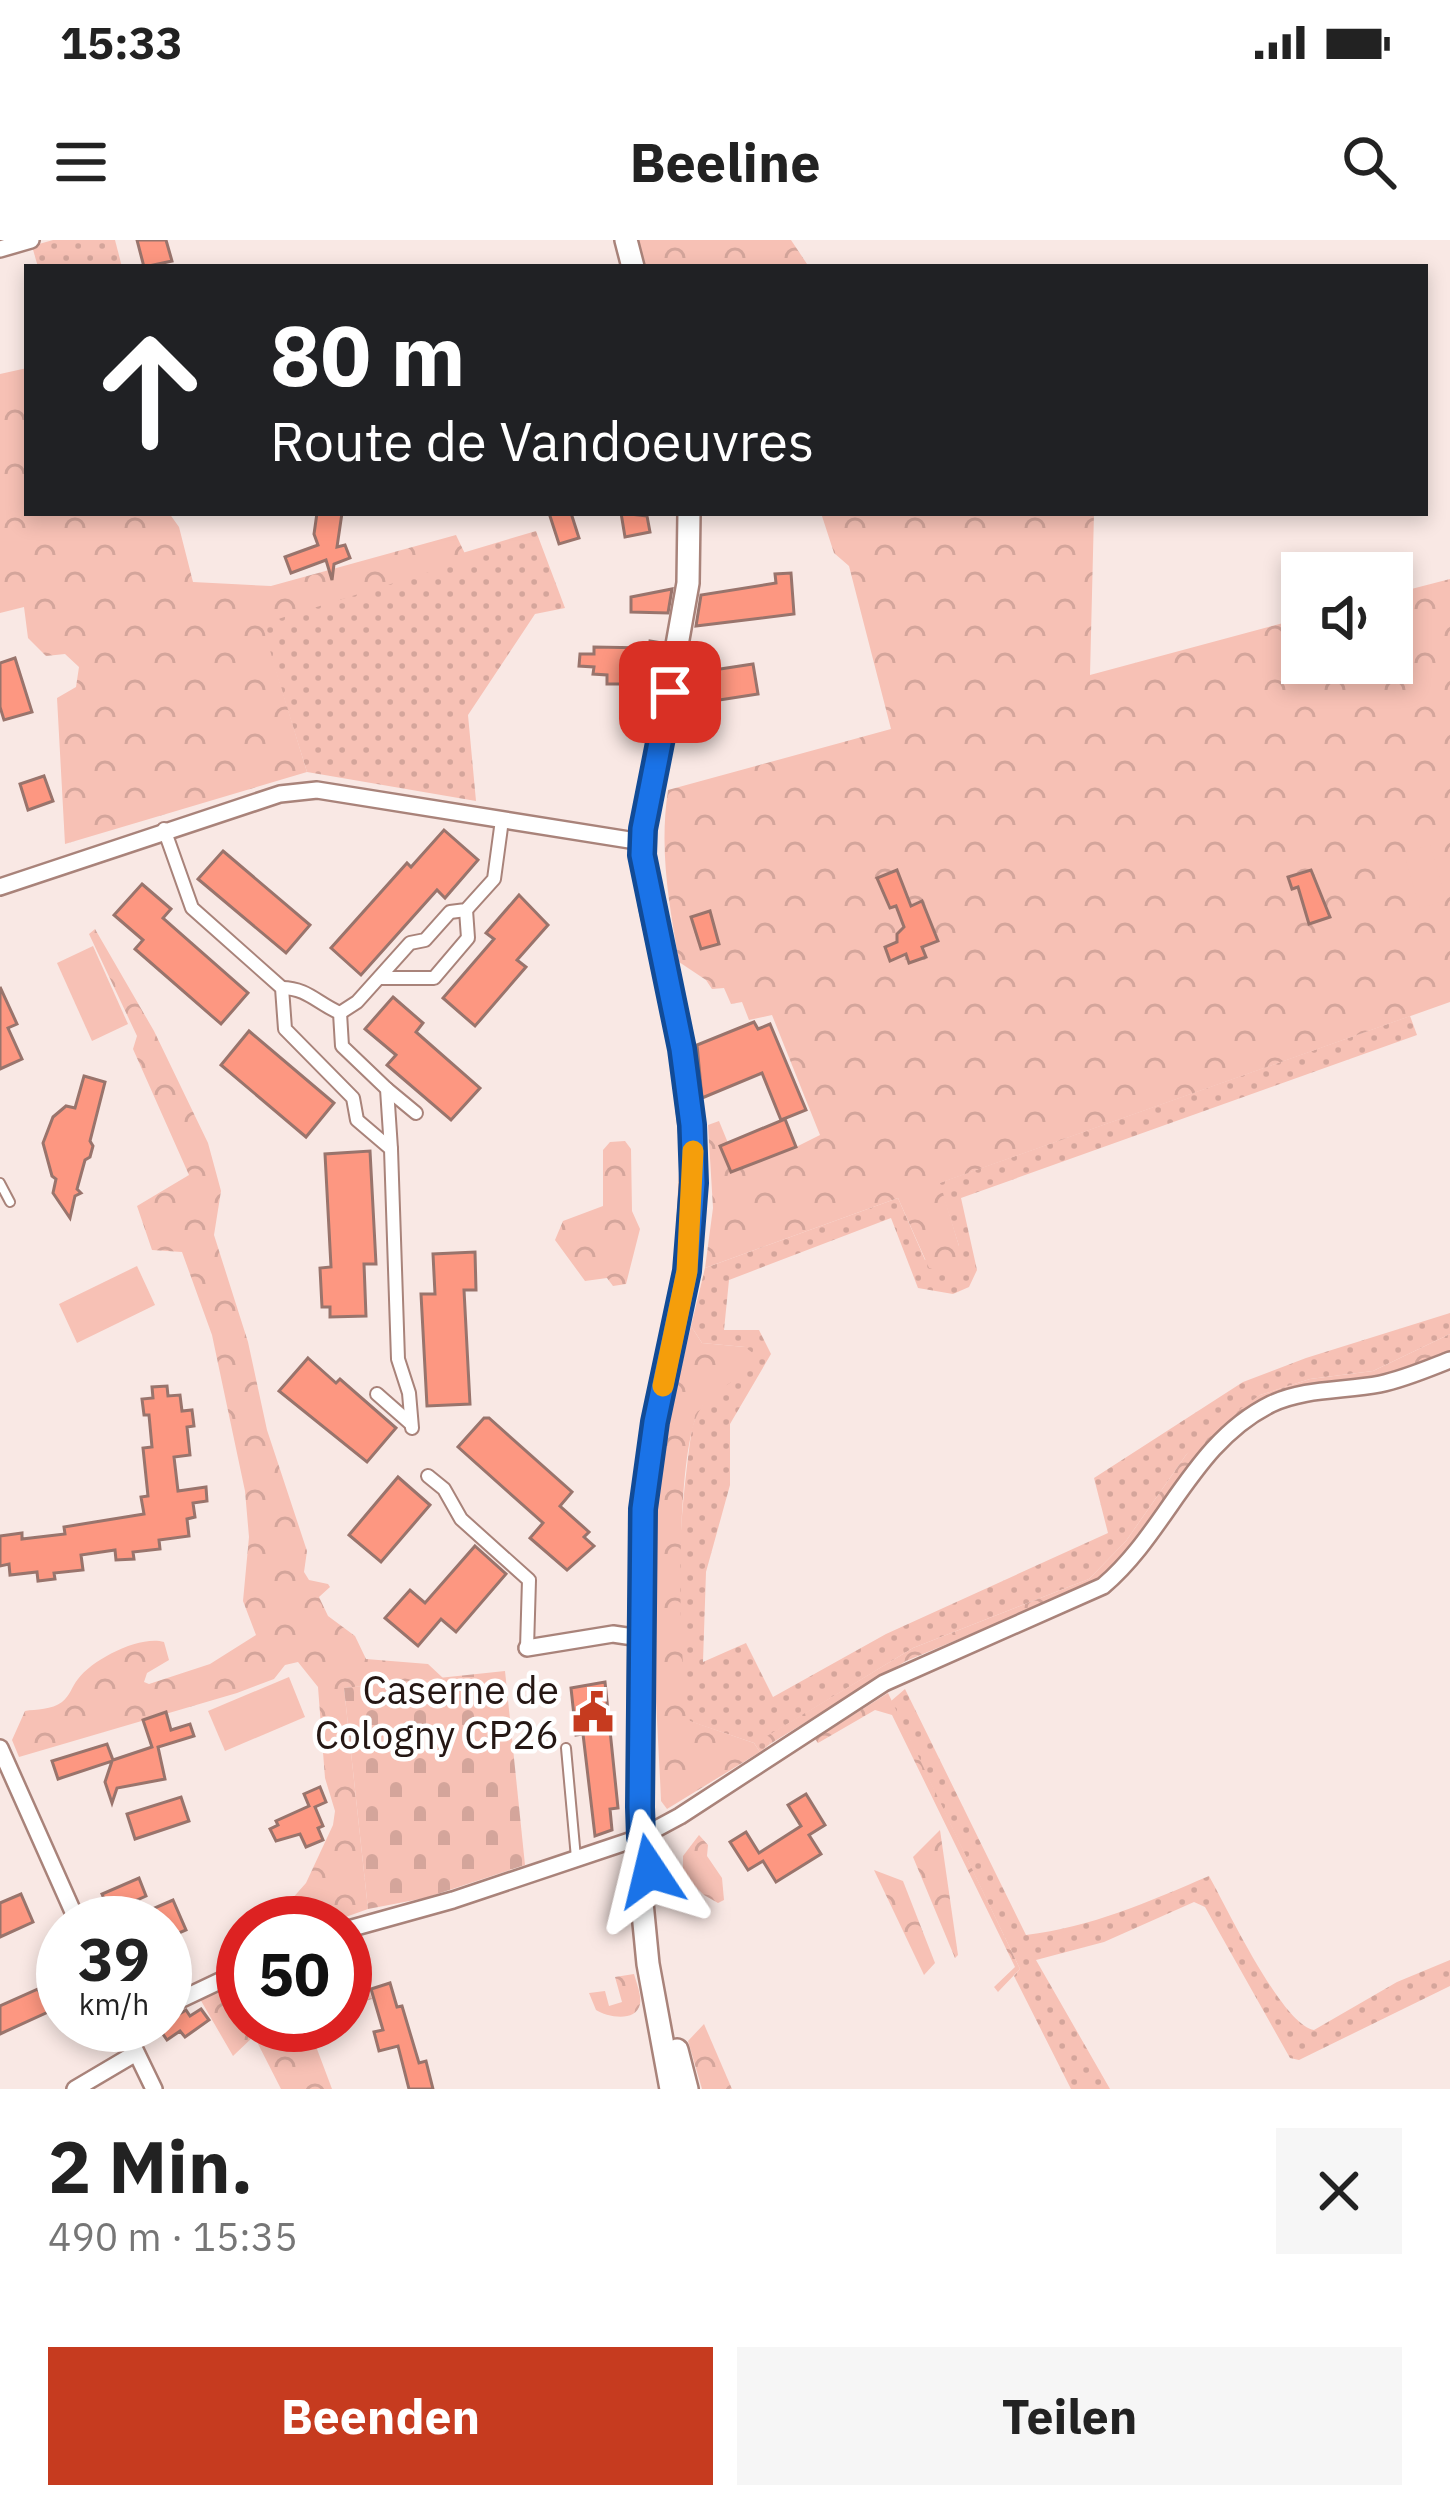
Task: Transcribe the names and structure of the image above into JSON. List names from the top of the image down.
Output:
{
  "places": {
    "public building": ["Caserne de Cologny CP26"]
  },
  "page": {
    "status": "15:33",
    "header": "Beeline",
    "turn": ["80 m", "Route de Vandoeuvres"],
    "speed": "39 km/h",
    "limit": "50",
    "heading": ["2 Min.", "490 m · 15:35"],
    "buttons": ["Beenden", "Teilen"]
  }
}
